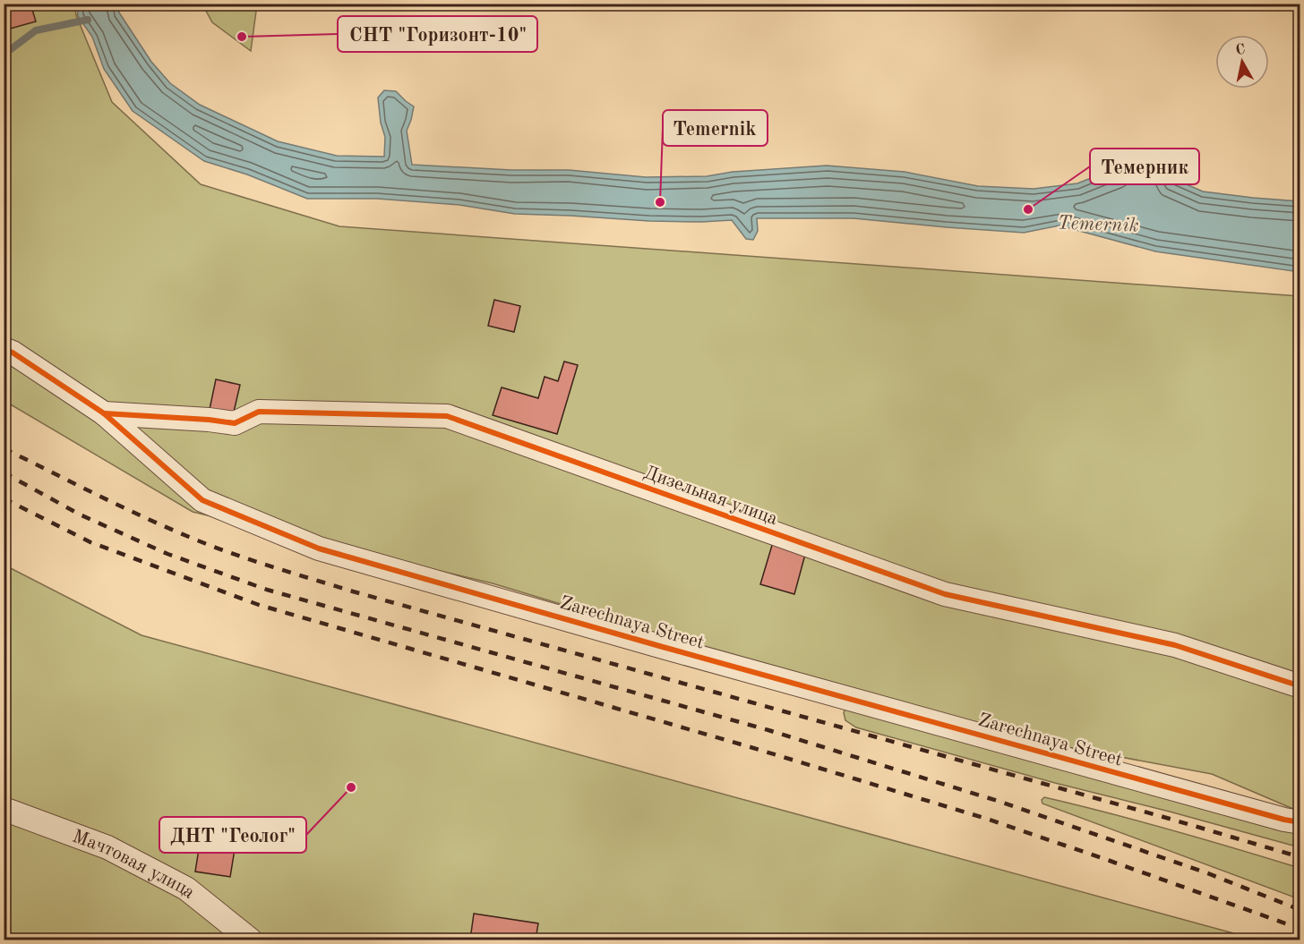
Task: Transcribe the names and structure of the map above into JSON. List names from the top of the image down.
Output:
{
  "streets": {
    "street": ["Дизельная улица", "Zarechnaya Street", "Мачтовая улица"]
  },
  "crossings": [
    ["Дизельная улица", "Zarechnaya Street"]
  ],
  "water": ["Temernik"],
  "places": [
    "СНТ \"Горизонт-10\"",
    "Temernik",
    "Темерник",
    "ДНТ \"Геолог\""
  ],
  "north": "top"
}
